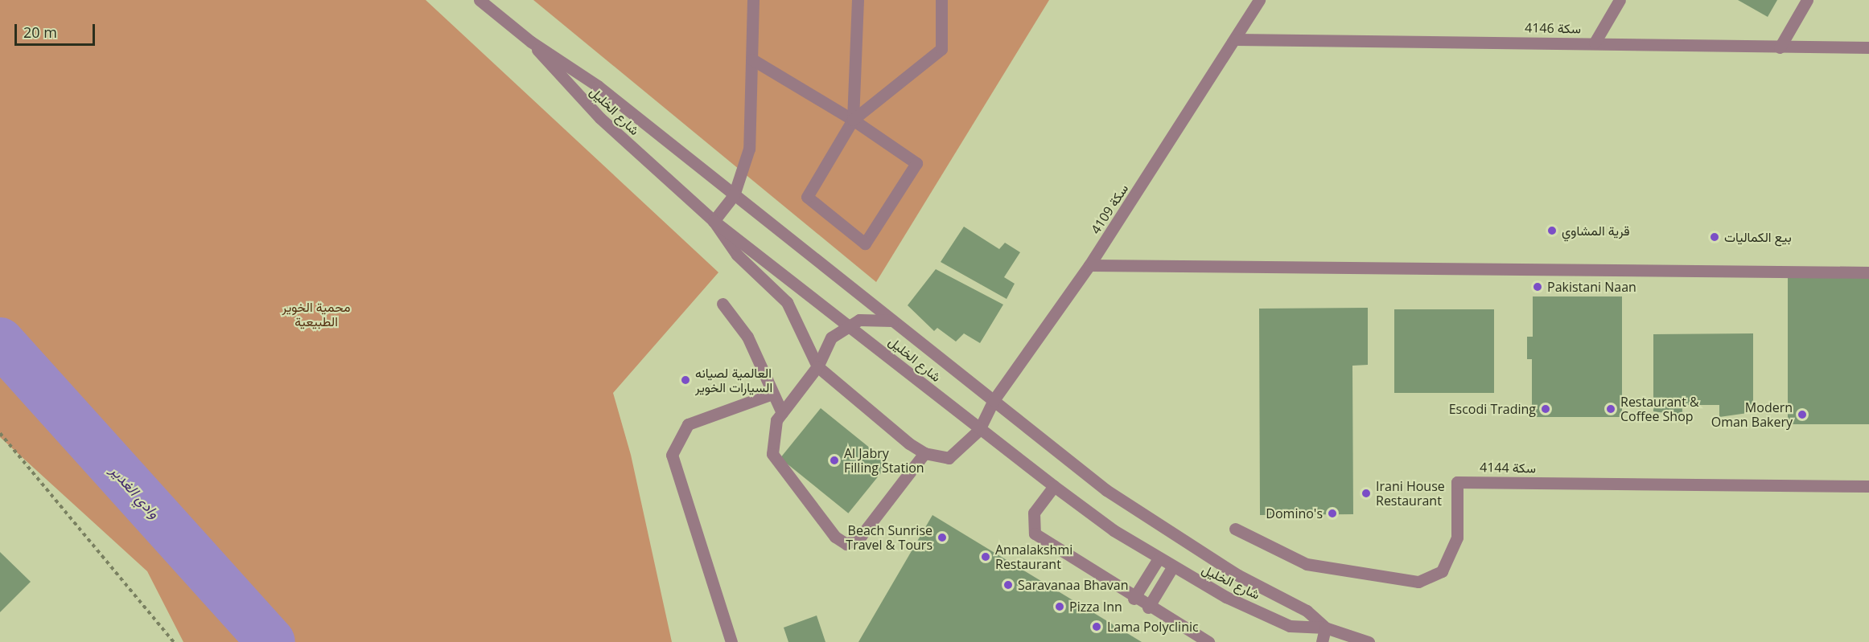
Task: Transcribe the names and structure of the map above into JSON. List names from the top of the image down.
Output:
{
  "streets": {
    "street": [
      "سكة 4146",
      "شارع الخليل",
      "سكة 4109",
      "سكة 4144"
    ]
  },
  "crossings": [
    ["سكة 4146", "سكة 4109"],
    ["شارع الخليل", "سكة 4109"]
  ],
  "water": ["وادي الغدير"],
  "parks": ["محمية الخوير الطبيعية"],
  "places": [
    "قرية المشاوي",
    "بيع الكماليات",
    "Pakistani Naan",
    "العالمية لصيانه السيارات الخوير",
    "Escodi Trading",
    "Restaurant & Coffee Shop",
    "Modern Oman Bakery",
    "Al Jabry Filling Station",
    "Irani House Restaurant",
    "Domino's",
    "Beach Sunrise Travel & Tours",
    "Annalakshmi Restaurant",
    "Saravanaa Bhavan",
    "Pizza Inn",
    "Lama Polyclinic"
  ],
  "scale_bar": "20 m"
}
